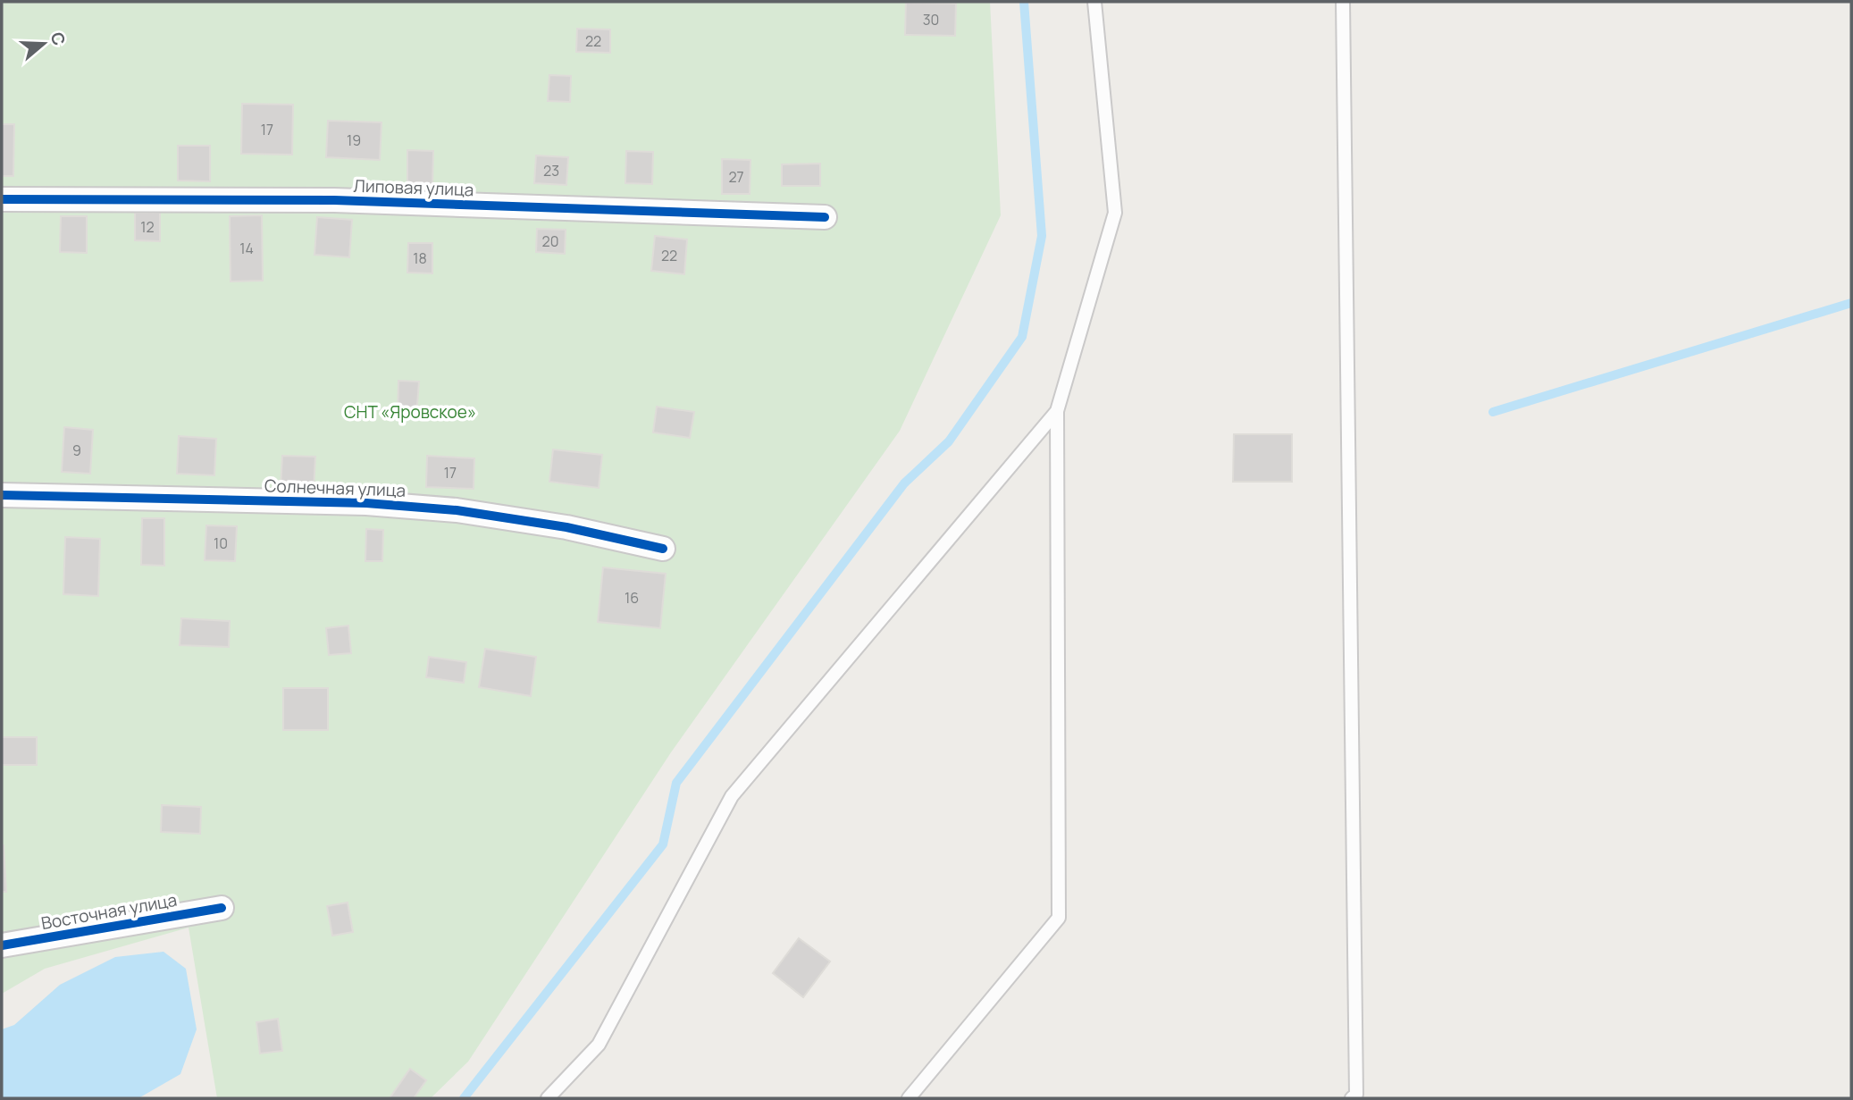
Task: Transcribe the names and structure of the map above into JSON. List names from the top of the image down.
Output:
{
  "streets": {
    "street": ["Липовая улица", "Солнечная улица", "Восточная улица"]
  },
  "parks": ["СНТ «Яровское»"],
  "house_numbers": [
    "30",
    "22",
    "17",
    "19",
    "23",
    "27",
    "12",
    "20",
    "14",
    "22",
    "18",
    "9",
    "17",
    "10",
    "16"
  ],
  "north": "right"
}
